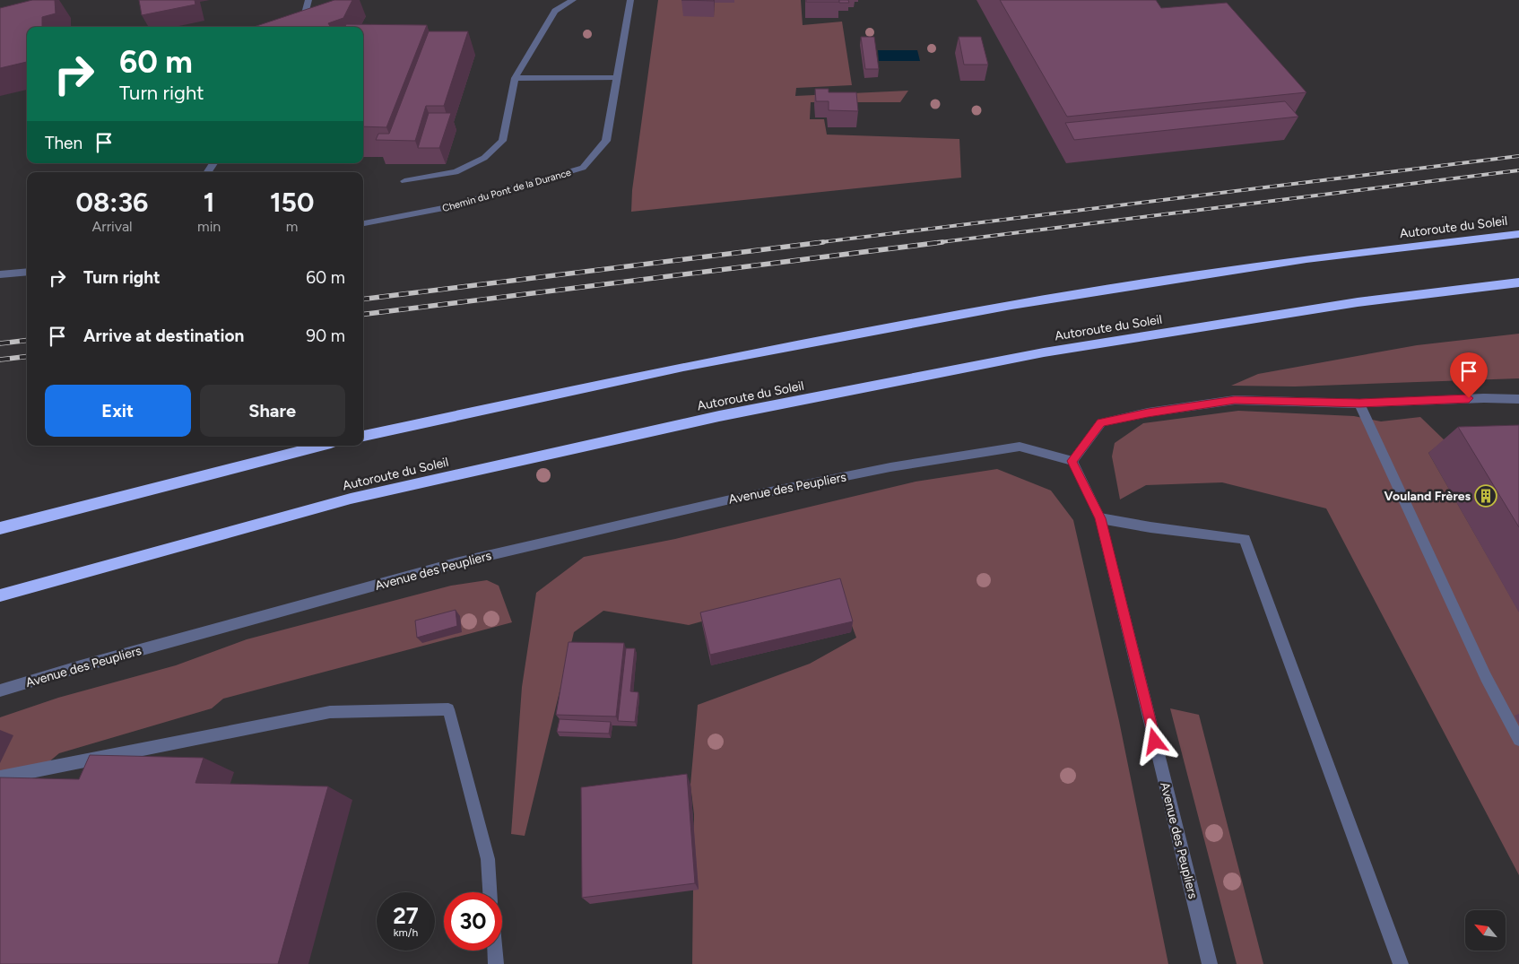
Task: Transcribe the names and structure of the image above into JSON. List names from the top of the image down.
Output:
{
  "streets": {
    "highway": ["Autoroute du Soleil"],
    "street": ["Chemin du Pont de la Durance", "Avenue des Peupliers"]
  },
  "places": {
    "building": ["Vouland Frères"]
  },
  "north": "top left",
  "page": {
    "turn": ["60 m", "Turn right"],
    "then": "Then",
    "eta": [
      "08:36",
      "Arrival",
      "1",
      "min",
      "150",
      "m"
    ],
    "list": [
      {
        "name": "Turn right",
        "value": "60 m"
      },
      {
        "name": "Arrive at destination",
        "value": "90 m"
      }
    ],
    "buttons": ["Exit", "Share"],
    "speed": "27 km/h",
    "limit": "30"
  }
}
